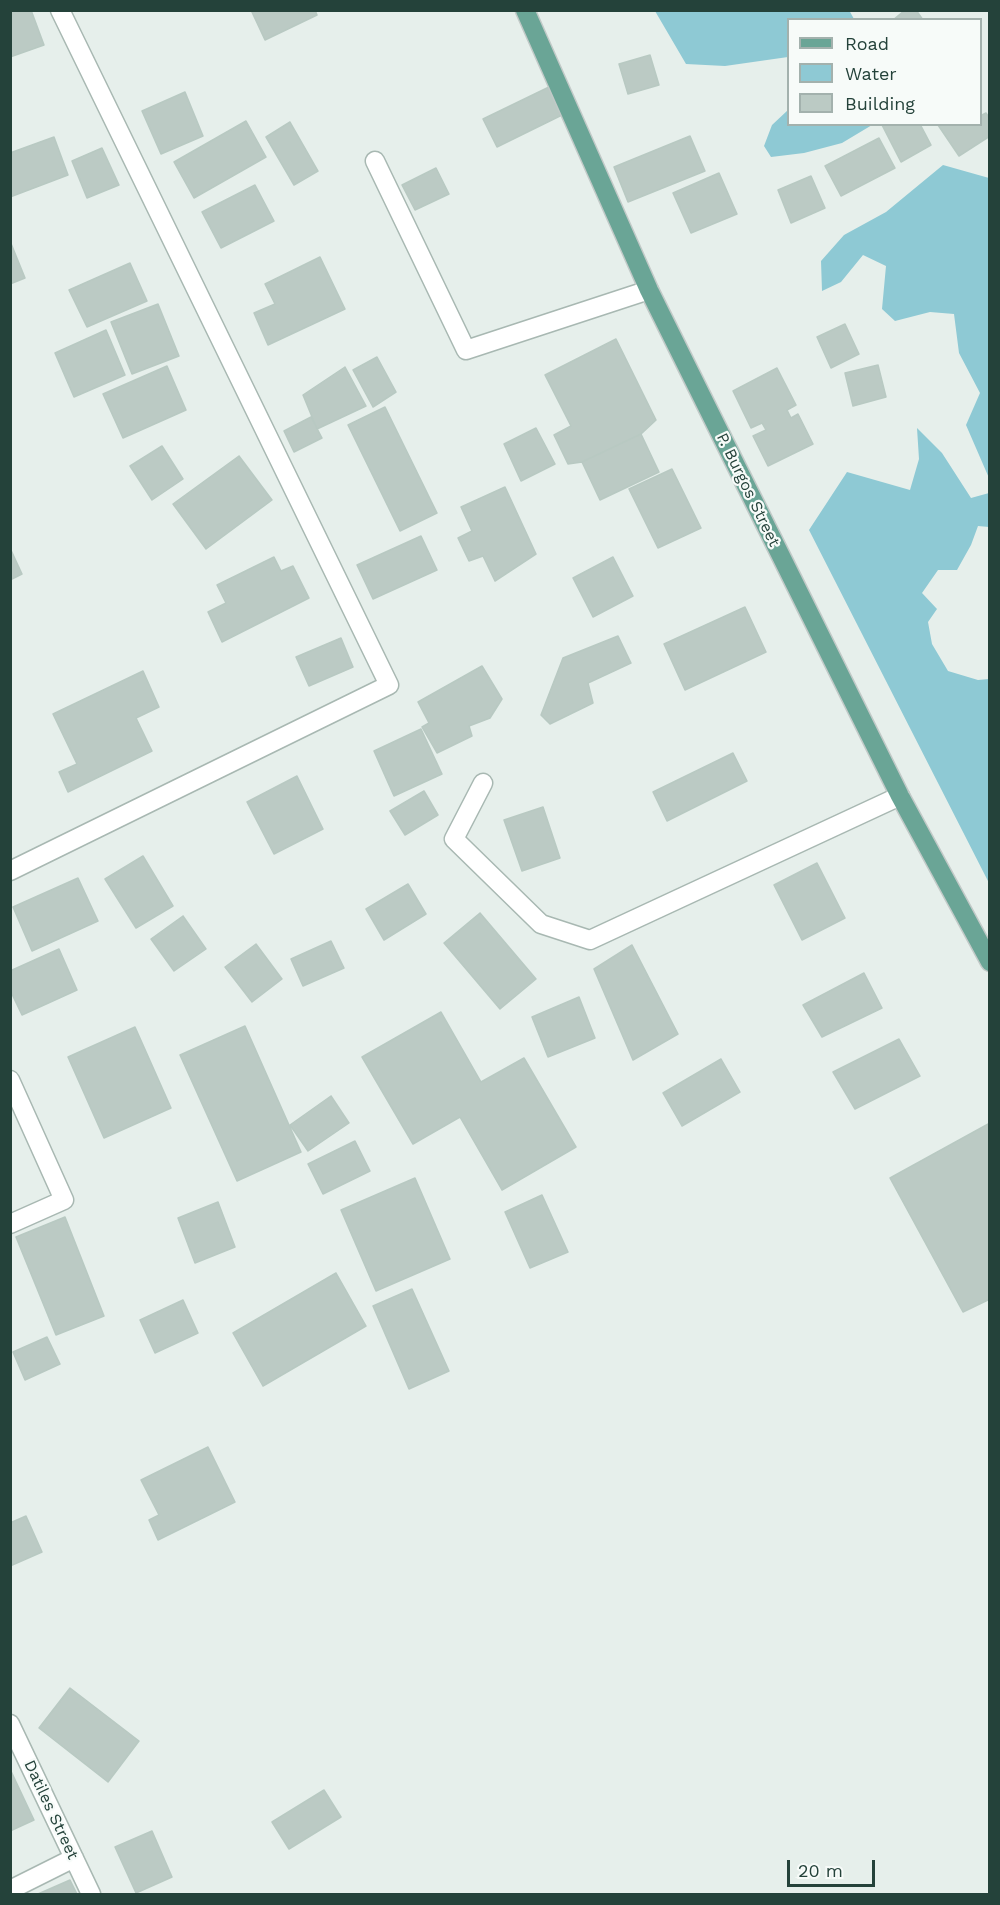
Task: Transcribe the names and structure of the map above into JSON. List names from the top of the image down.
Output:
{
  "streets": {
    "main road": ["P. Burgos Street"],
    "street": ["Datiles Street"]
  },
  "legend": ["Road", "Water", "Building"],
  "scale_bar": "20 m"
}
